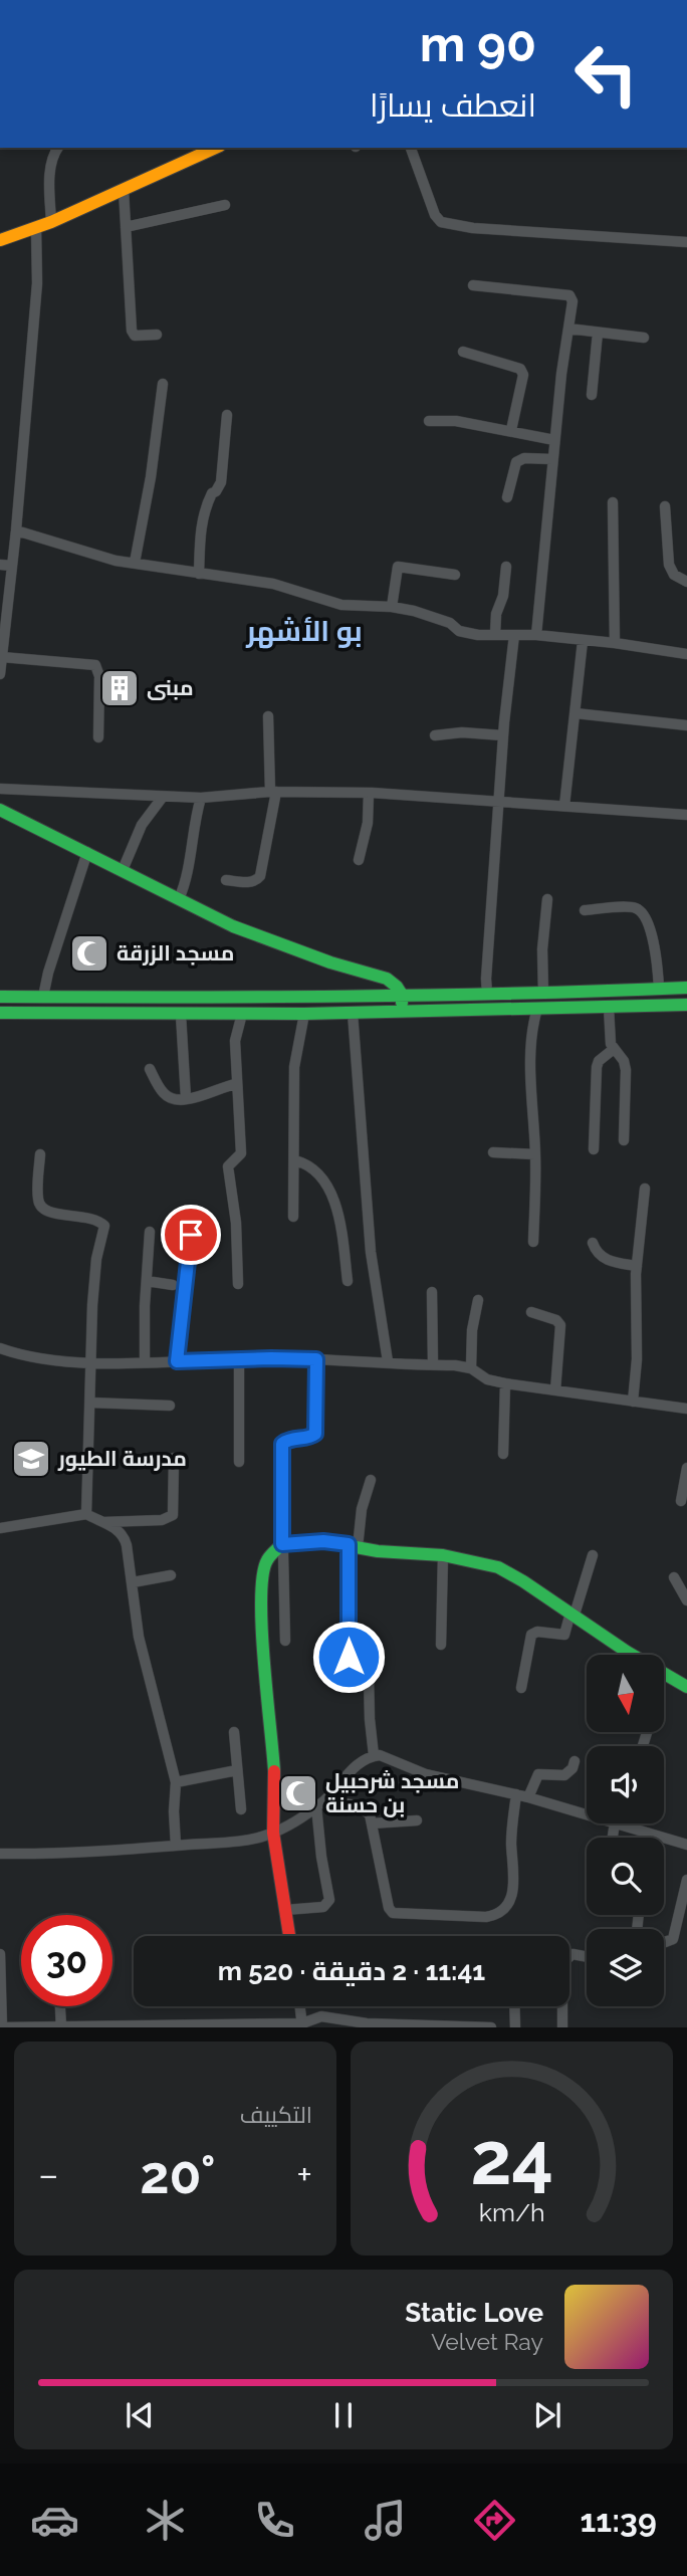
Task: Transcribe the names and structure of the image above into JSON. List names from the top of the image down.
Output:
{
  "districts": ["بو الأشهر"],
  "places": {
    "building": ["مبنى"],
    "mosque": ["مسجد الزرقة", "مسجد شرحبيل بن حسنة"],
    "school or university": ["مدرسة الطيور"]
  },
  "north": "bottom",
  "page": {
    "turn": ["90 m", "انعطف يسارًا"],
    "limit": "30",
    "trip": "11:41 · 2 دقيقة · 520 m",
    "tile": "التكييف",
    "heat": ["−", "20°", "+"],
    "song": ["Static Love", "Velvet Ray"],
    "tabs": "11:39",
    "gauge": ["24", "km/h"]
  }
}
